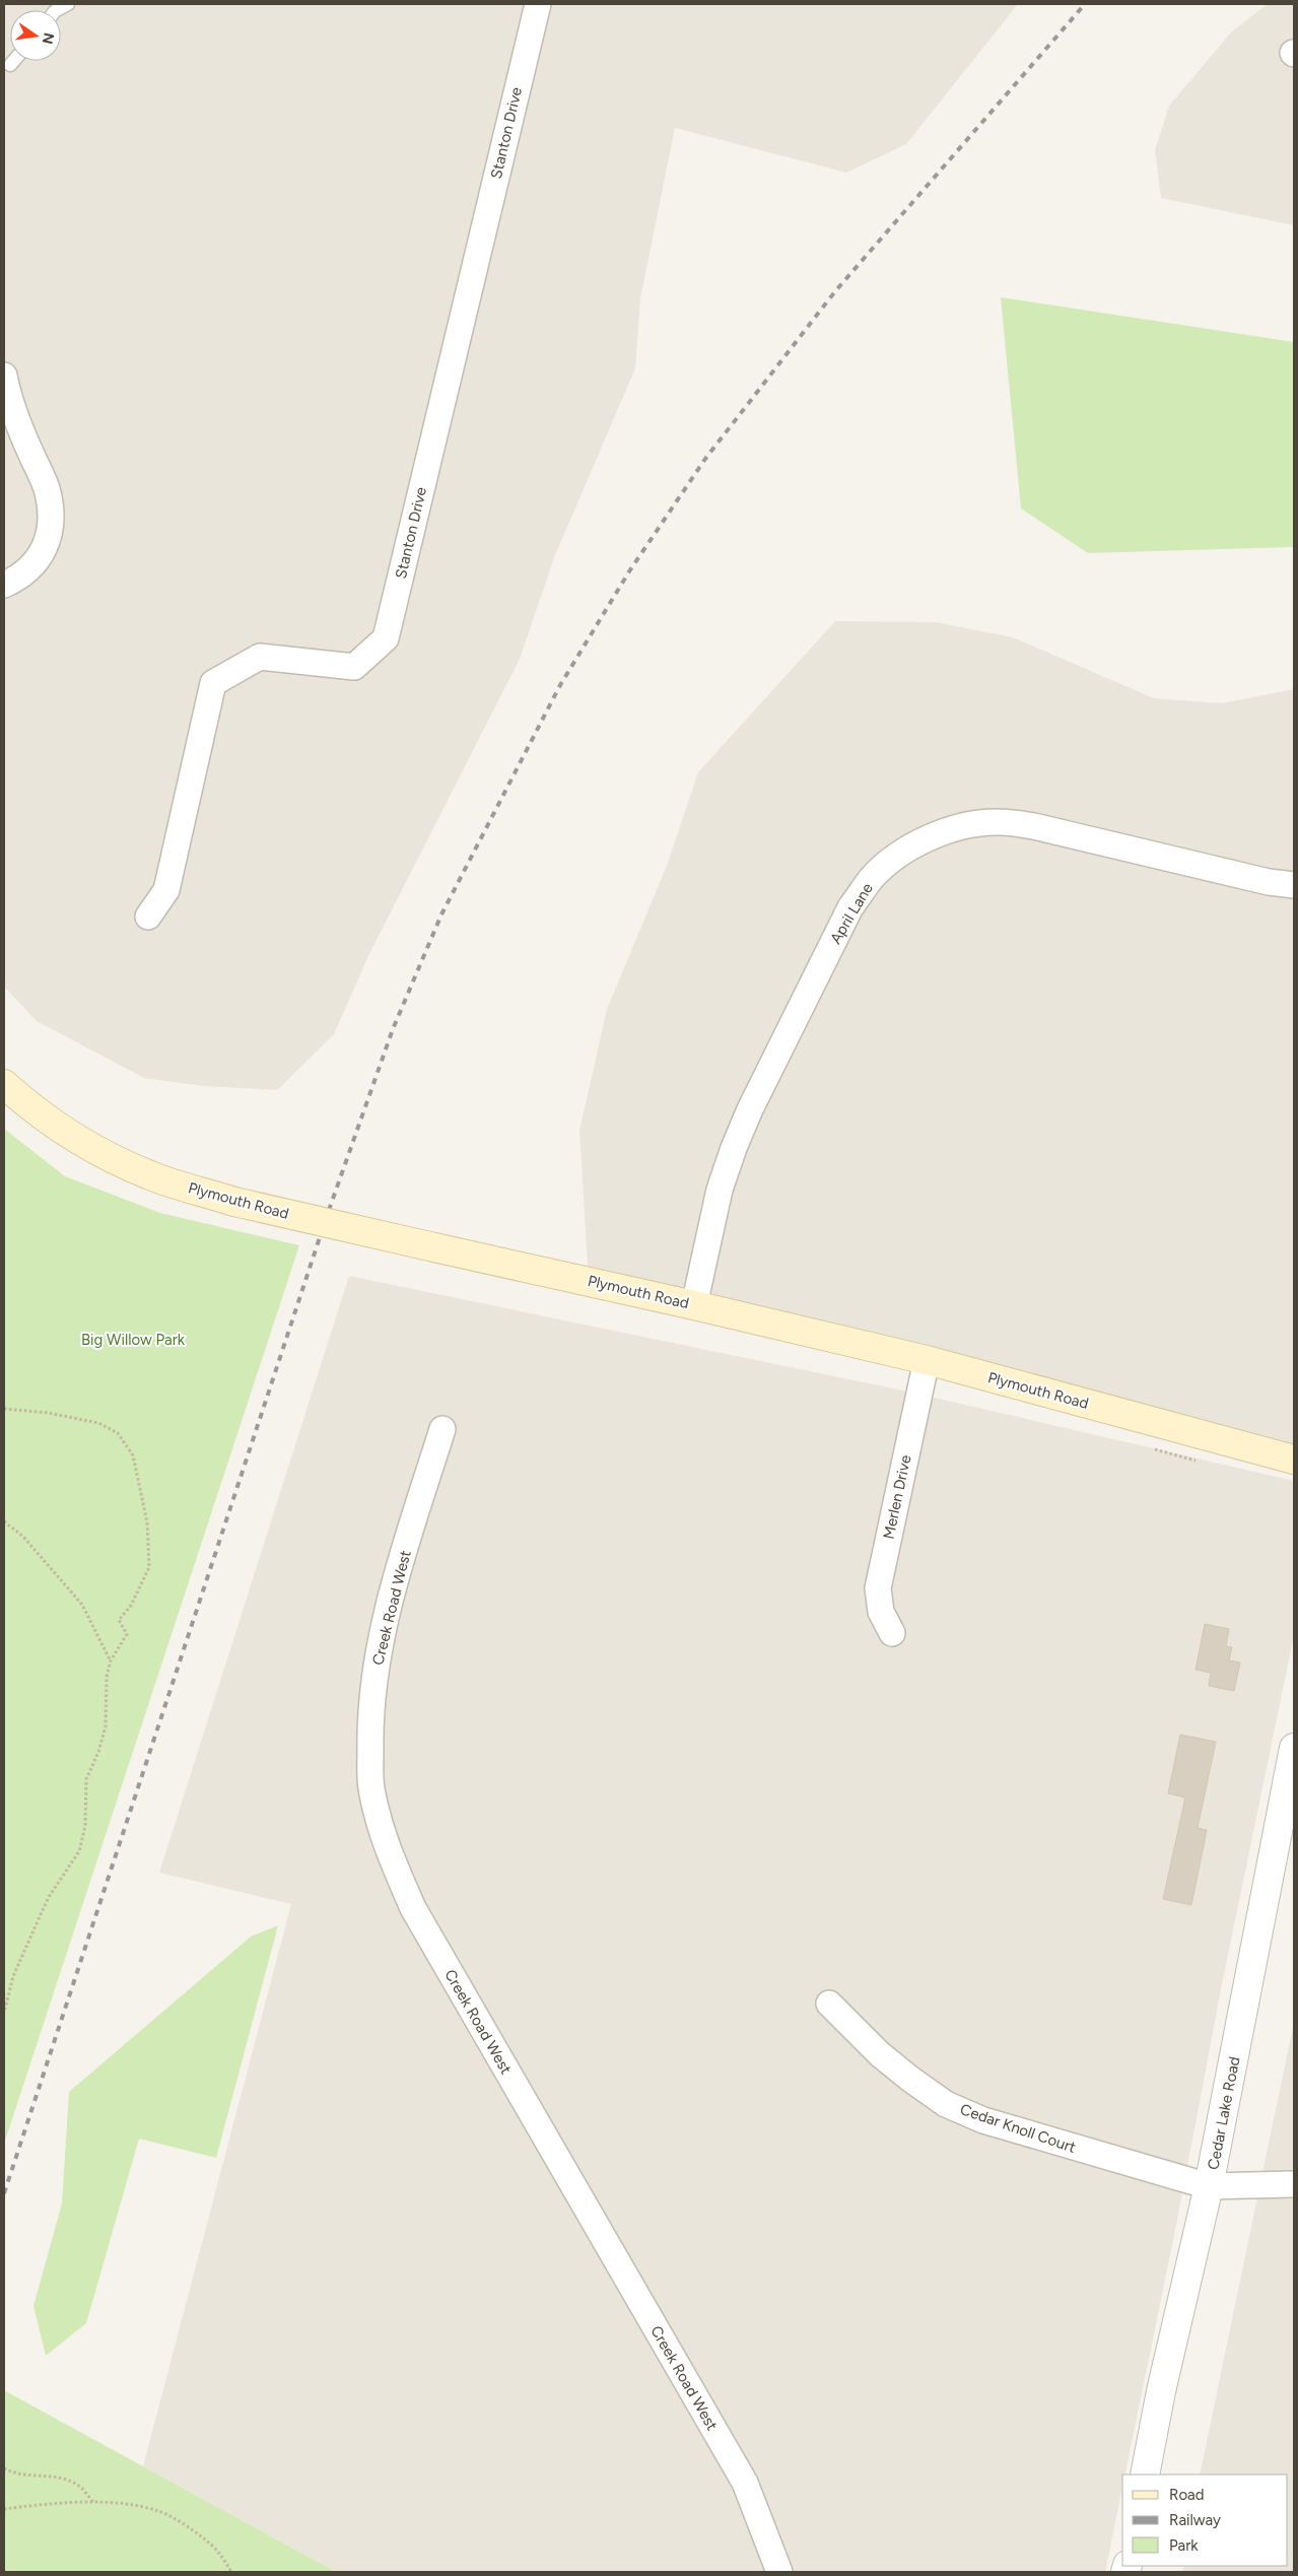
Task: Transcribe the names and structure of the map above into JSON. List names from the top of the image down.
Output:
{
  "streets": {
    "main road": ["Plymouth Road"],
    "street": [
      "Stanton Drive",
      "April Lane",
      "Merlen Drive",
      "Creek Road West",
      "Cedar Lake Road",
      "Cedar Knoll Court"
    ]
  },
  "crossings": [
    ["April Lane", "Plymouth Road"],
    ["Plymouth Road", "Merlen Drive"],
    ["Cedar Lake Road", "Cedar Knoll Court"]
  ],
  "parks": ["Big Willow Park"],
  "legend": ["Road", "Railway", "Park"],
  "north": "right"
}
